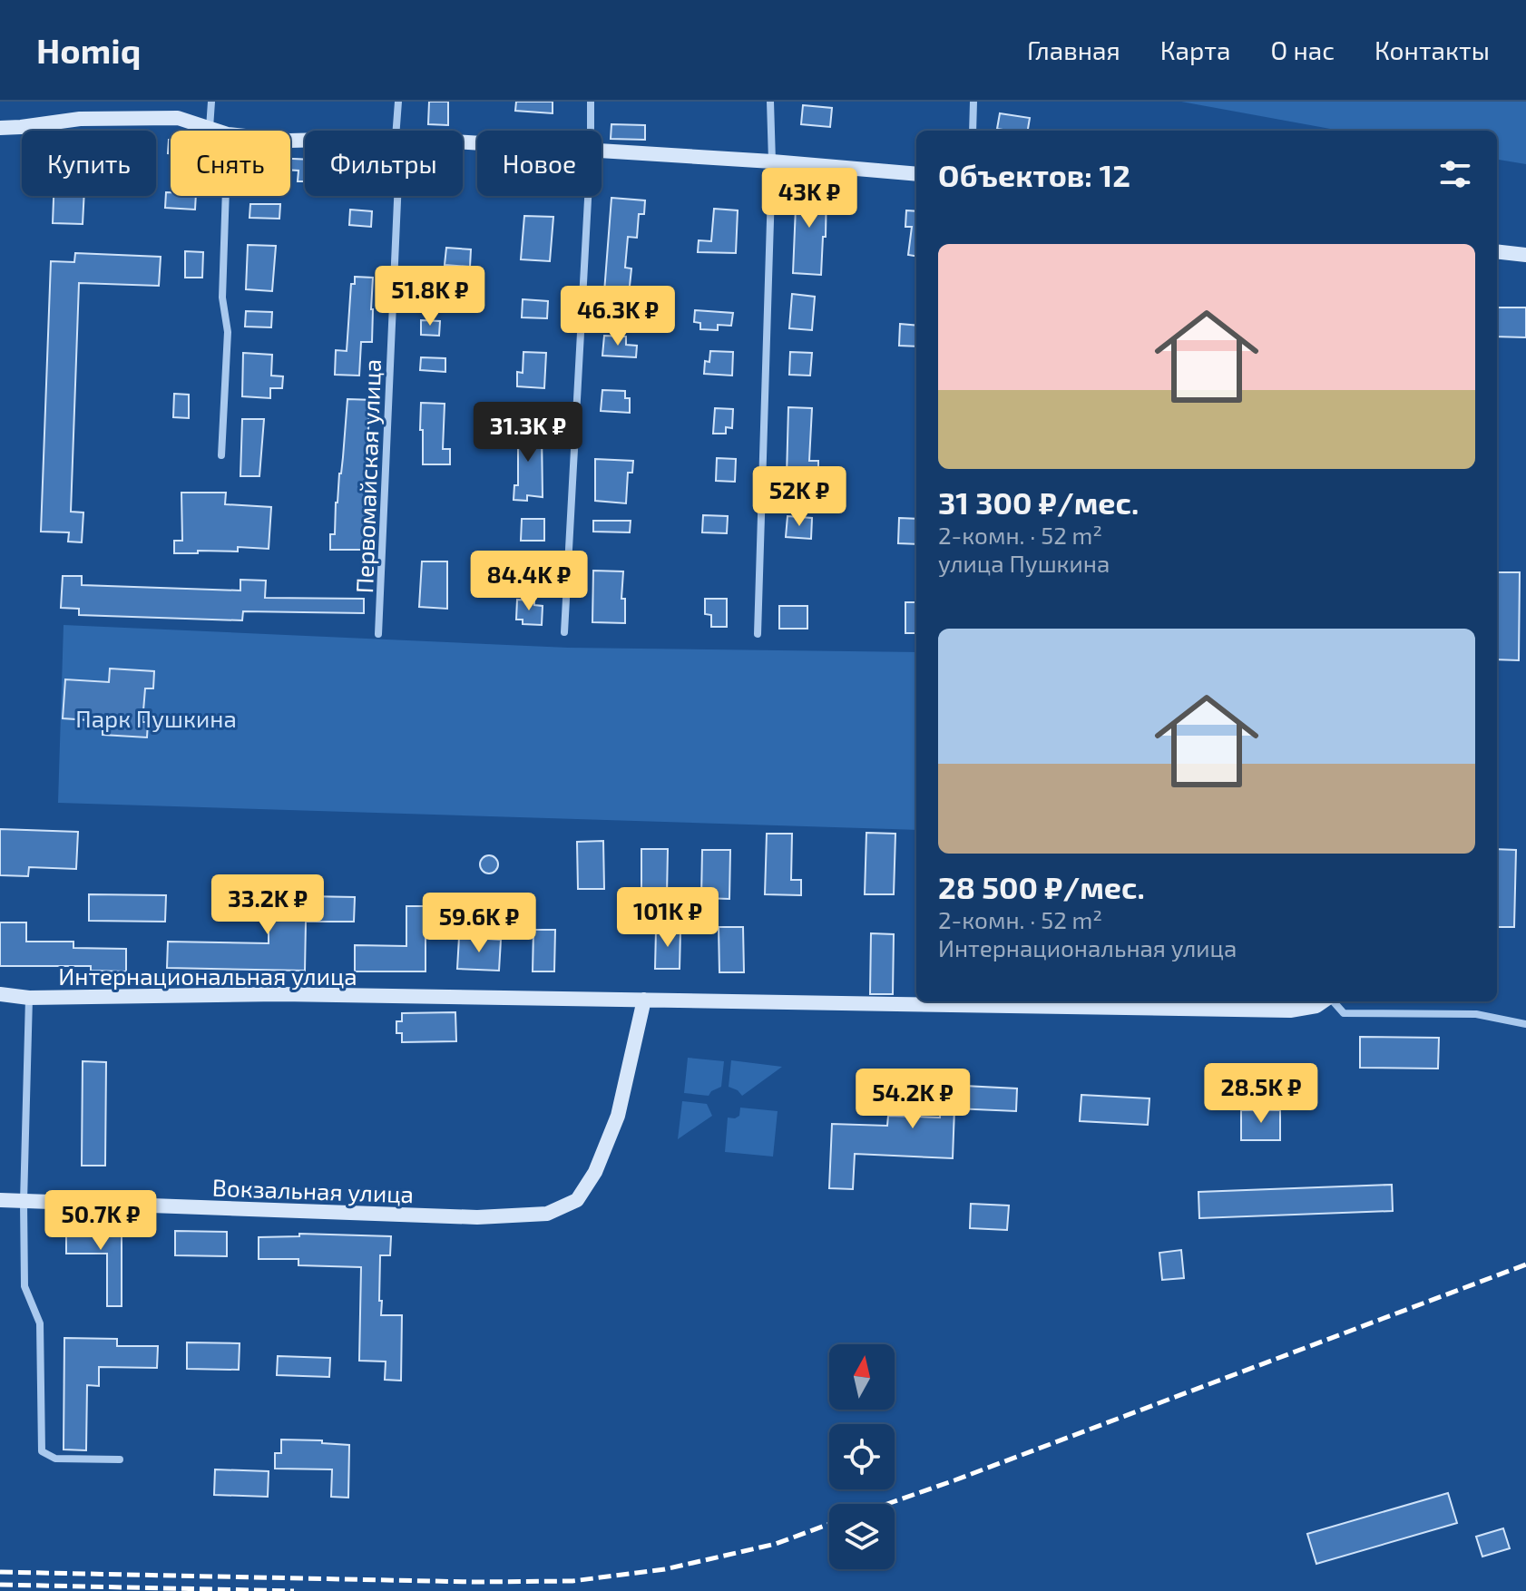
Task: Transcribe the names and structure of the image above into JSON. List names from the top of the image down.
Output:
{
  "streets": {
    "street": ["Первомайская улица", "Интернациональная улица", "Вокзальная улица"]
  },
  "crossings": [
    ["Интернациональная улица", "Вокзальная улица"]
  ],
  "parks": ["Парк Пушкина"],
  "north": "top",
  "page": {
    "header": "Homiq",
    "nav": [
      "Главная",
      "Карта",
      "О нас",
      "Контакты"
    ],
    "chip": [
      "Купить",
      "Снять",
      "Фильтры",
      "Новое"
    ],
    "heading": "Объектов: 12",
    "price": [
      "43K ₽",
      "51.8K ₽",
      "46.3K ₽",
      "31.3K ₽",
      "52K ₽",
      "84.4K ₽",
      "33.2K ₽",
      "101K ₽",
      "59.6K ₽",
      "28.5K ₽",
      "54.2K ₽",
      "50.7K ₽"
    ],
    "list": [
      {
        "name": "31 300 ₽/мес.",
        "note": "2-комн. · 52 m² · улица Пушкина"
      },
      {
        "name": "28 500 ₽/мес.",
        "note": "2-комн. · 52 m² · Интернациональная улица"
      }
    ]
  }
}
